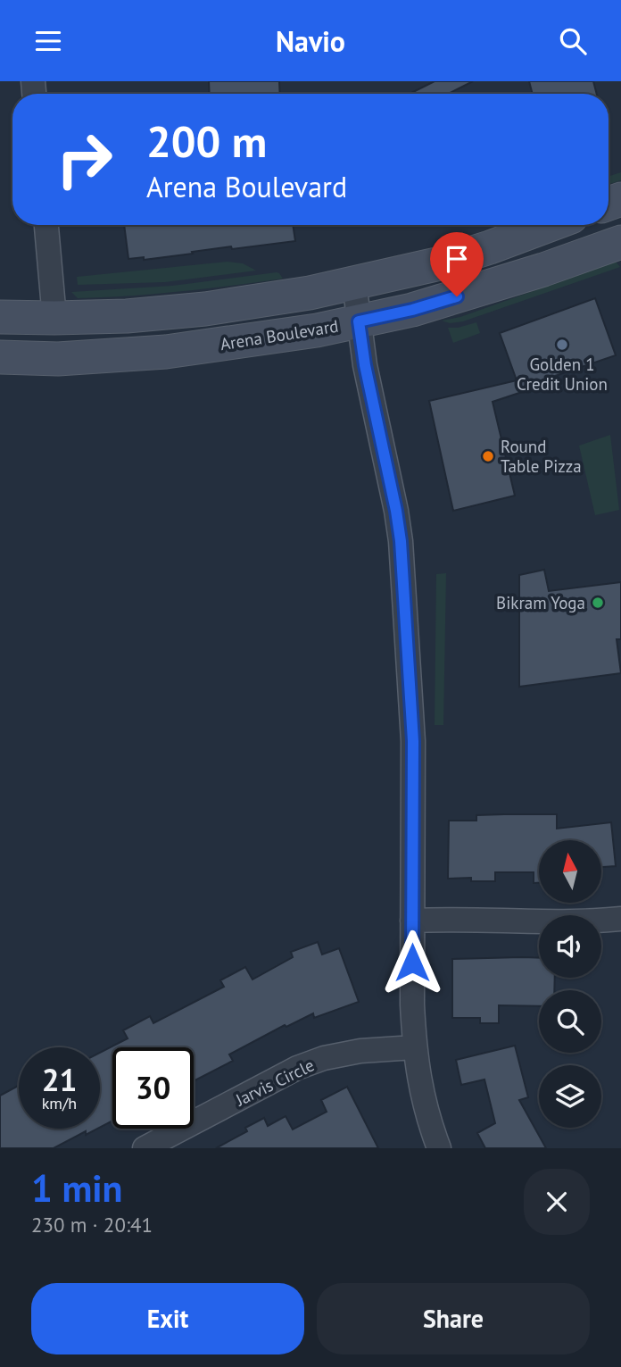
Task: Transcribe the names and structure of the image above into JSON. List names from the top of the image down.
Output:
{
  "streets": {
    "main road": ["Arena Boulevard"],
    "street": ["Jarvis Circle"]
  },
  "places": ["Golden 1 Credit Union", "Round Table Pizza", "Bikram Yoga"],
  "north": "top",
  "page": {
    "header": "Navio",
    "turn": ["200 m", "Arena Boulevard"],
    "speed": "21 km/h",
    "limit": "30",
    "heading": ["1 min", "230 m · 20:41"],
    "buttons": ["Exit", "Share"]
  }
}
